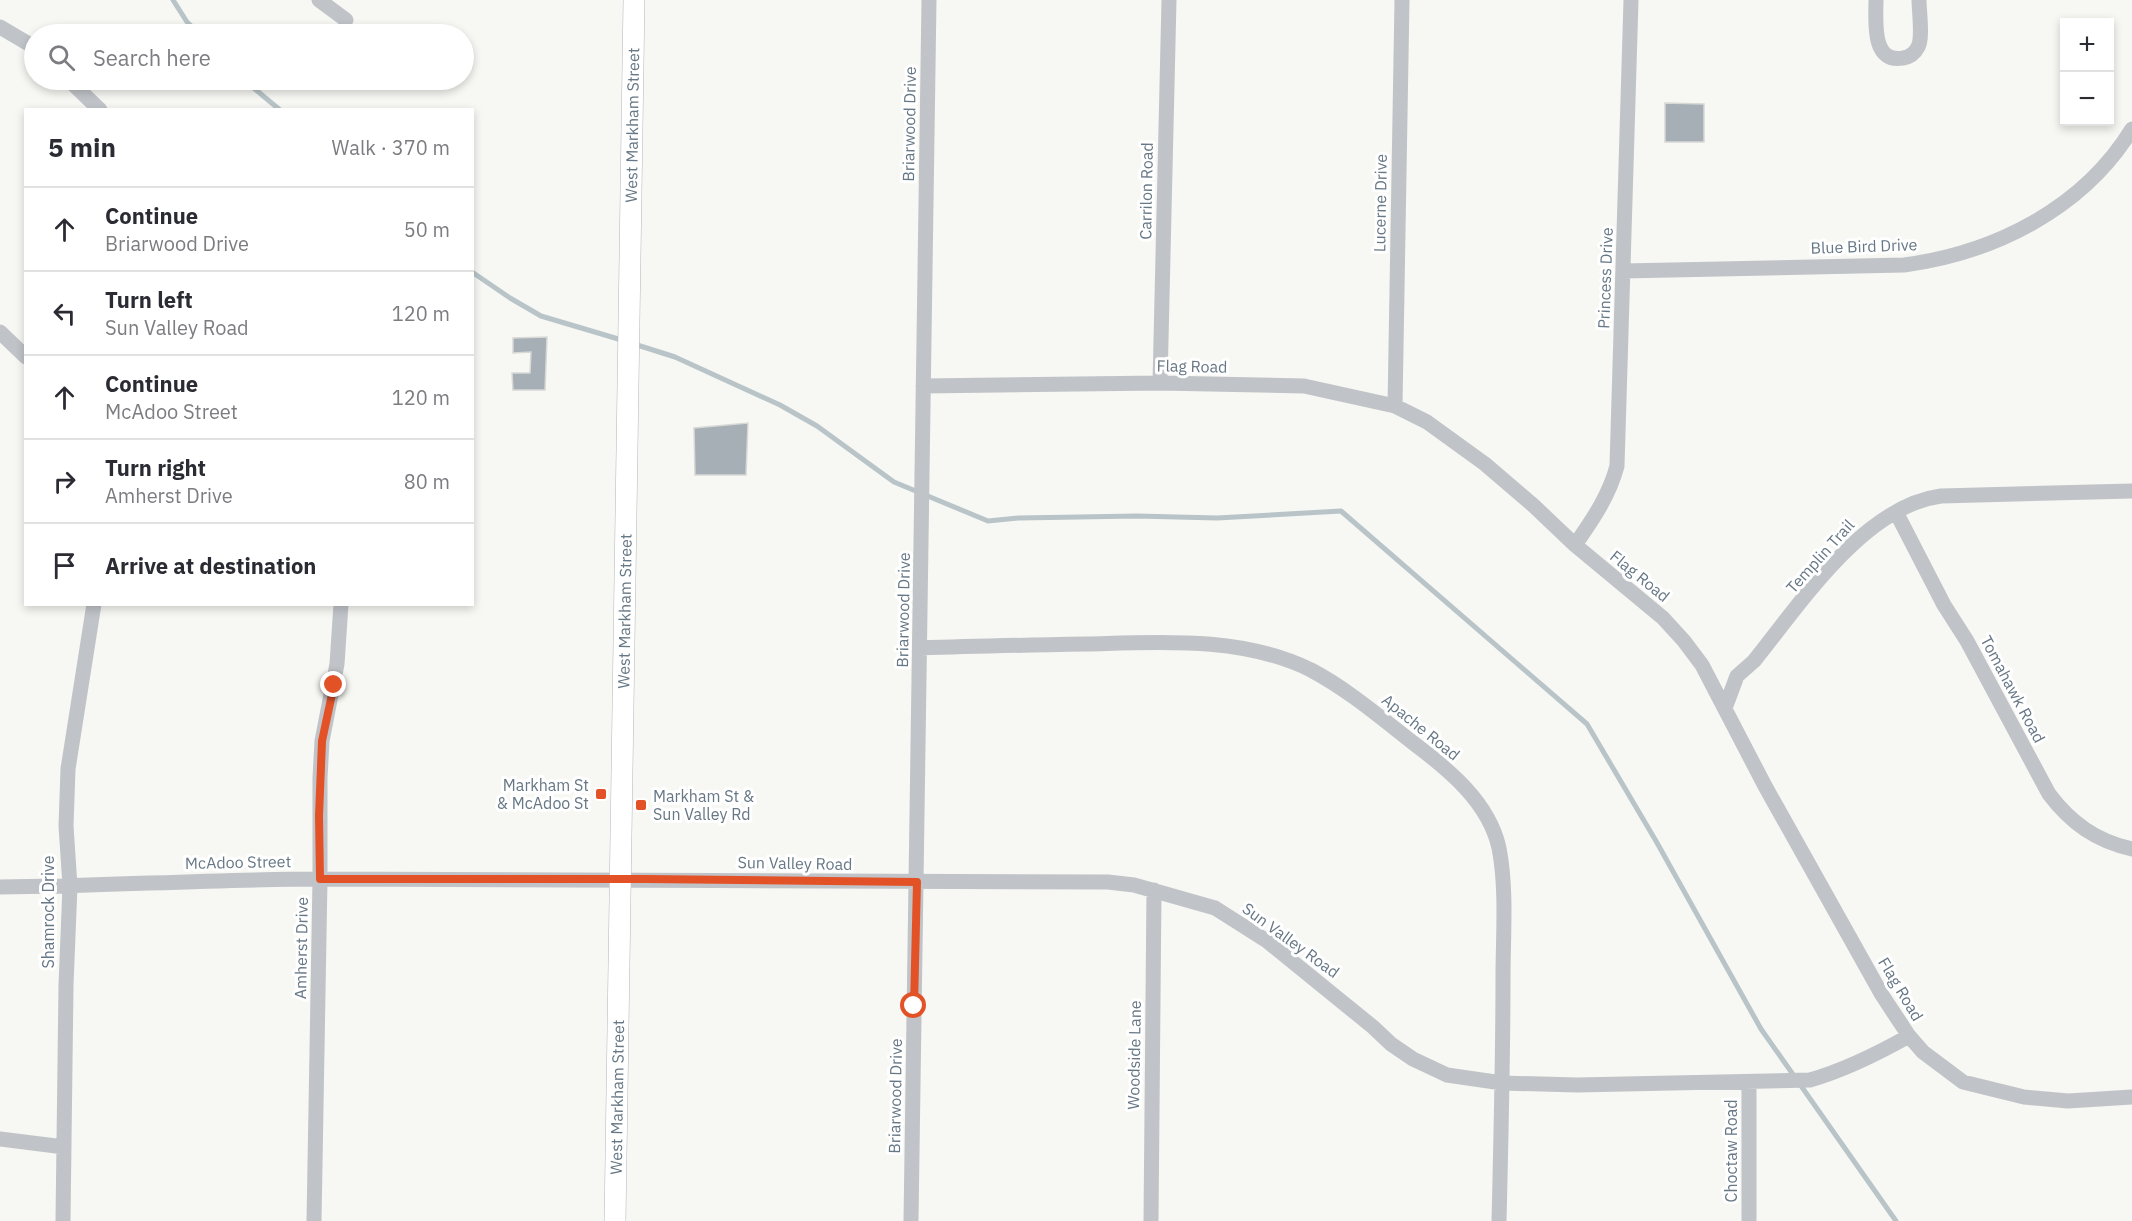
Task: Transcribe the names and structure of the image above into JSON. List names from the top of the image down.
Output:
{
  "streets": {
    "main road": ["West Markham Street"],
    "street": [
      "Briarwood Drive",
      "Carrilon Road",
      "Lucerne Drive",
      "Blue Bird Drive",
      "Princess Drive",
      "Flag Road",
      "Templin Trail",
      "Tomahawk Road",
      "Apache Road",
      "McAdoo Street",
      "Sun Valley Road",
      "Shamrock Drive",
      "Amherst Drive",
      "Woodside Lane",
      "Choctaw Road"
    ]
  },
  "crossings": [
    ["Briarwood Drive", "Flag Road"],
    ["Briarwood Drive", "Apache Road"],
    ["Briarwood Drive", "Sun Valley Road"],
    ["West Markham Street", "McAdoo Street"],
    ["West Markham Street", "Sun Valley Road"],
    ["Carrilon Road", "Flag Road"],
    ["Lucerne Drive", "Flag Road"],
    ["Blue Bird Drive", "Princess Drive"],
    ["Princess Drive", "Flag Road"],
    ["Flag Road", "Templin Trail"],
    ["Flag Road", "Sun Valley Road"],
    ["Templin Trail", "Tomahawk Road"],
    ["Apache Road", "Sun Valley Road"],
    ["McAdoo Street", "Sun Valley Road"],
    ["McAdoo Street", "Shamrock Drive"],
    ["McAdoo Street", "Amherst Drive"],
    ["Sun Valley Road", "Woodside Lane"],
    ["Sun Valley Road", "Choctaw Road"]
  ],
  "places": {
    "transit": ["Markham St & McAdoo St", "Markham St & Sun Valley Rd"]
  },
  "page": {
    "map_buttons": ["+", "−"],
    "search": "Search here",
    "heading": ["5 min", "Walk · 370 m"],
    "list": [
      ["Continue", "Briarwood Drive", "50 m"],
      ["Turn left", "Sun Valley Road", "120 m"],
      ["Continue", "McAdoo Street", "120 m"],
      ["Turn right", "Amherst Drive", "80 m"],
      "Arrive at destination"
    ]
  }
}
